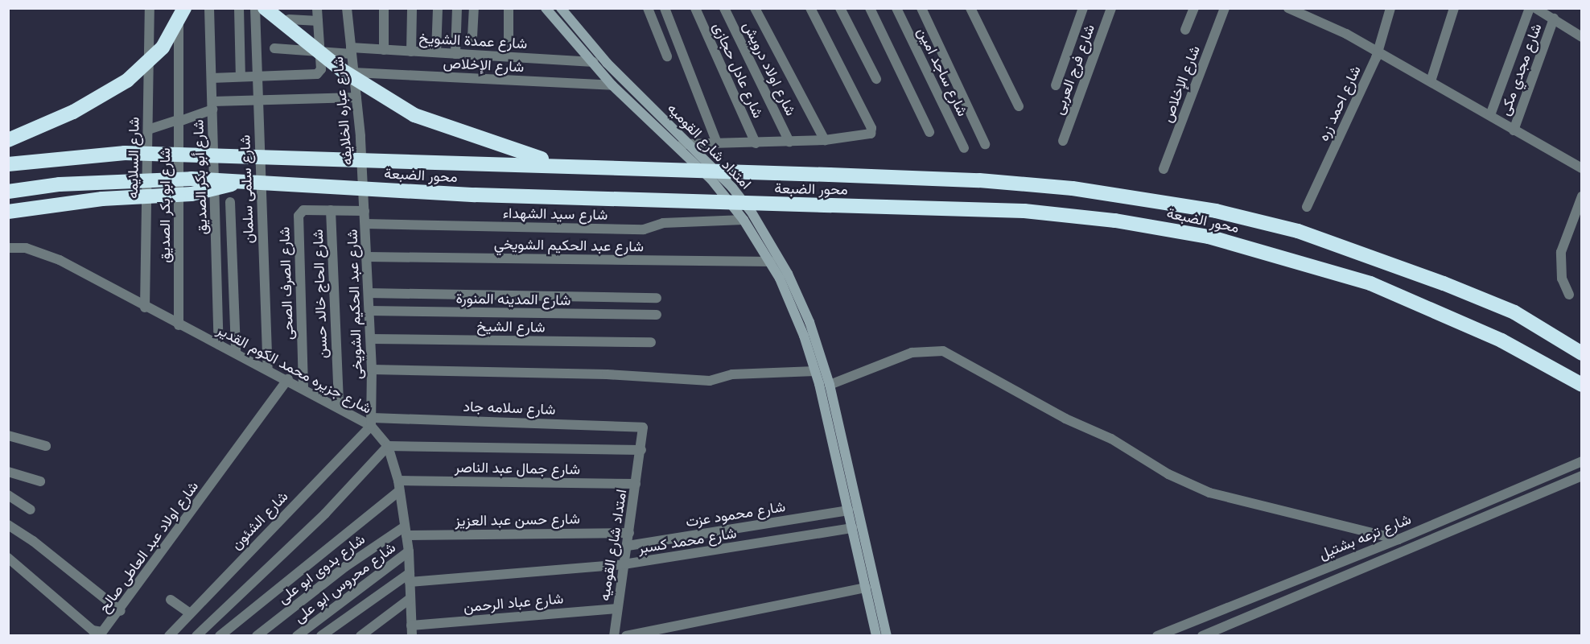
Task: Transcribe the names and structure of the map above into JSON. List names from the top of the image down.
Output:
{
  "streets": {
    "highway": ["محور الضبعة"],
    "street": [
      "شارع عمدة الشويخ",
      "شارع الإخلاص",
      "شارع اولاد درويش",
      "شارع فرج العربى",
      "شارع مجدي مكى",
      "شارع عادل حجازى",
      "شارع ساجد امين",
      "شارع احمد زره",
      "شارع عباره الخلايفه",
      "امتداد شارع القوميه",
      "شارع السلايمه",
      "شارع أبو بكر الصديق",
      "شارع سلمى سلمان",
      "شارع ابو بكر الصديق",
      "شارع سيد الشهداء",
      "شارع عبد الحكيم الشويخي",
      "شارع الصرف الصحى",
      "شارع الحاج خالد حسن",
      "شارع المدينه المنورة",
      "شارع عبد الحكيم الشويخى",
      "شارع الشيخ",
      "شارع جزيره محمد الكوم القدير",
      "شارع سلامه جاد",
      "شارع جمال عبد الناصر",
      "شارع محمود عزت",
      "شارع حسن عبد العزيز",
      "شارع الشئون",
      "شارع ترعه بشتيل",
      "شارع محمد كسبر",
      "شارع اولاد عبد العاطى صالح",
      "شارع بدوى ابو على",
      "شارع محروس ابو على",
      "شارع عباد الرحمن"
    ]
  },
  "crossings": [
    ["شارع عمدة الشويخ", "شارع عباره الخلايفه"],
    ["شارع عمدة الشويخ", "امتداد شارع القوميه"],
    ["شارع الإخلاص", "شارع عباره الخلايفه"],
    ["شارع الإخلاص", "امتداد شارع القوميه"],
    ["شارع عباره الخلايفه", "شارع عبد الحكيم الشويخى"],
    ["امتداد شارع القوميه", "شارع سيد الشهداء"],
    ["امتداد شارع القوميه", "شارع عبد الحكيم الشويخي"],
    ["امتداد شارع القوميه", "شارع سلامه جاد"],
    ["امتداد شارع القوميه", "شارع جمال عبد الناصر"],
    ["امتداد شارع القوميه", "شارع محمود عزت"],
    ["امتداد شارع القوميه", "شارع حسن عبد العزيز"],
    ["امتداد شارع القوميه", "شارع محمد كسبر"],
    ["امتداد شارع القوميه", "شارع عباد الرحمن"],
    ["شارع السلايمه", "شارع جزيره محمد الكوم القدير"],
    ["شارع أبو بكر الصديق", "شارع جزيره محمد الكوم القدير"],
    ["شارع سلمى سلمان", "شارع جزيره محمد الكوم القدير"],
    ["شارع ابو بكر الصديق", "شارع جزيره محمد الكوم القدير"],
    ["شارع سيد الشهداء", "شارع عبد الحكيم الشويخى"],
    ["شارع عبد الحكيم الشويخي", "شارع عبد الحكيم الشويخى"],
    ["شارع الصرف الصحى", "شارع الحاج خالد حسن"],
    ["شارع الصرف الصحى", "شارع جزيره محمد الكوم القدير"],
    ["شارع الحاج خالد حسن", "شارع جزيره محمد الكوم القدير"],
    ["شارع المدينه المنورة", "شارع عبد الحكيم الشويخى"],
    ["شارع عبد الحكيم الشويخى", "شارع الشيخ"],
    ["شارع عبد الحكيم الشويخى", "شارع جزيره محمد الكوم القدير"],
    ["شارع عبد الحكيم الشويخى", "شارع سلامه جاد"],
    ["شارع عبد الحكيم الشويخى", "شارع الشئون"],
    ["شارع جزيره محمد الكوم القدير", "شارع سلامه جاد"],
    ["شارع جزيره محمد الكوم القدير", "شارع جمال عبد الناصر"],
    ["شارع جزيره محمد الكوم القدير", "شارع حسن عبد العزيز"],
    ["شارع جزيره محمد الكوم القدير", "شارع الشئون"],
    ["شارع جزيره محمد الكوم القدير", "شارع محمد كسبر"],
    ["شارع جزيره محمد الكوم القدير", "شارع اولاد عبد العاطى صالح"],
    ["شارع جزيره محمد الكوم القدير", "شارع بدوى ابو على"],
    ["شارع جزيره محمد الكوم القدير", "شارع محروس ابو على"],
    ["شارع جزيره محمد الكوم القدير", "شارع عباد الرحمن"],
    ["شارع سلامه جاد", "شارع الشئون"],
    ["شارع حسن عبد العزيز", "شارع بدوى ابو على"]
  ]
}
